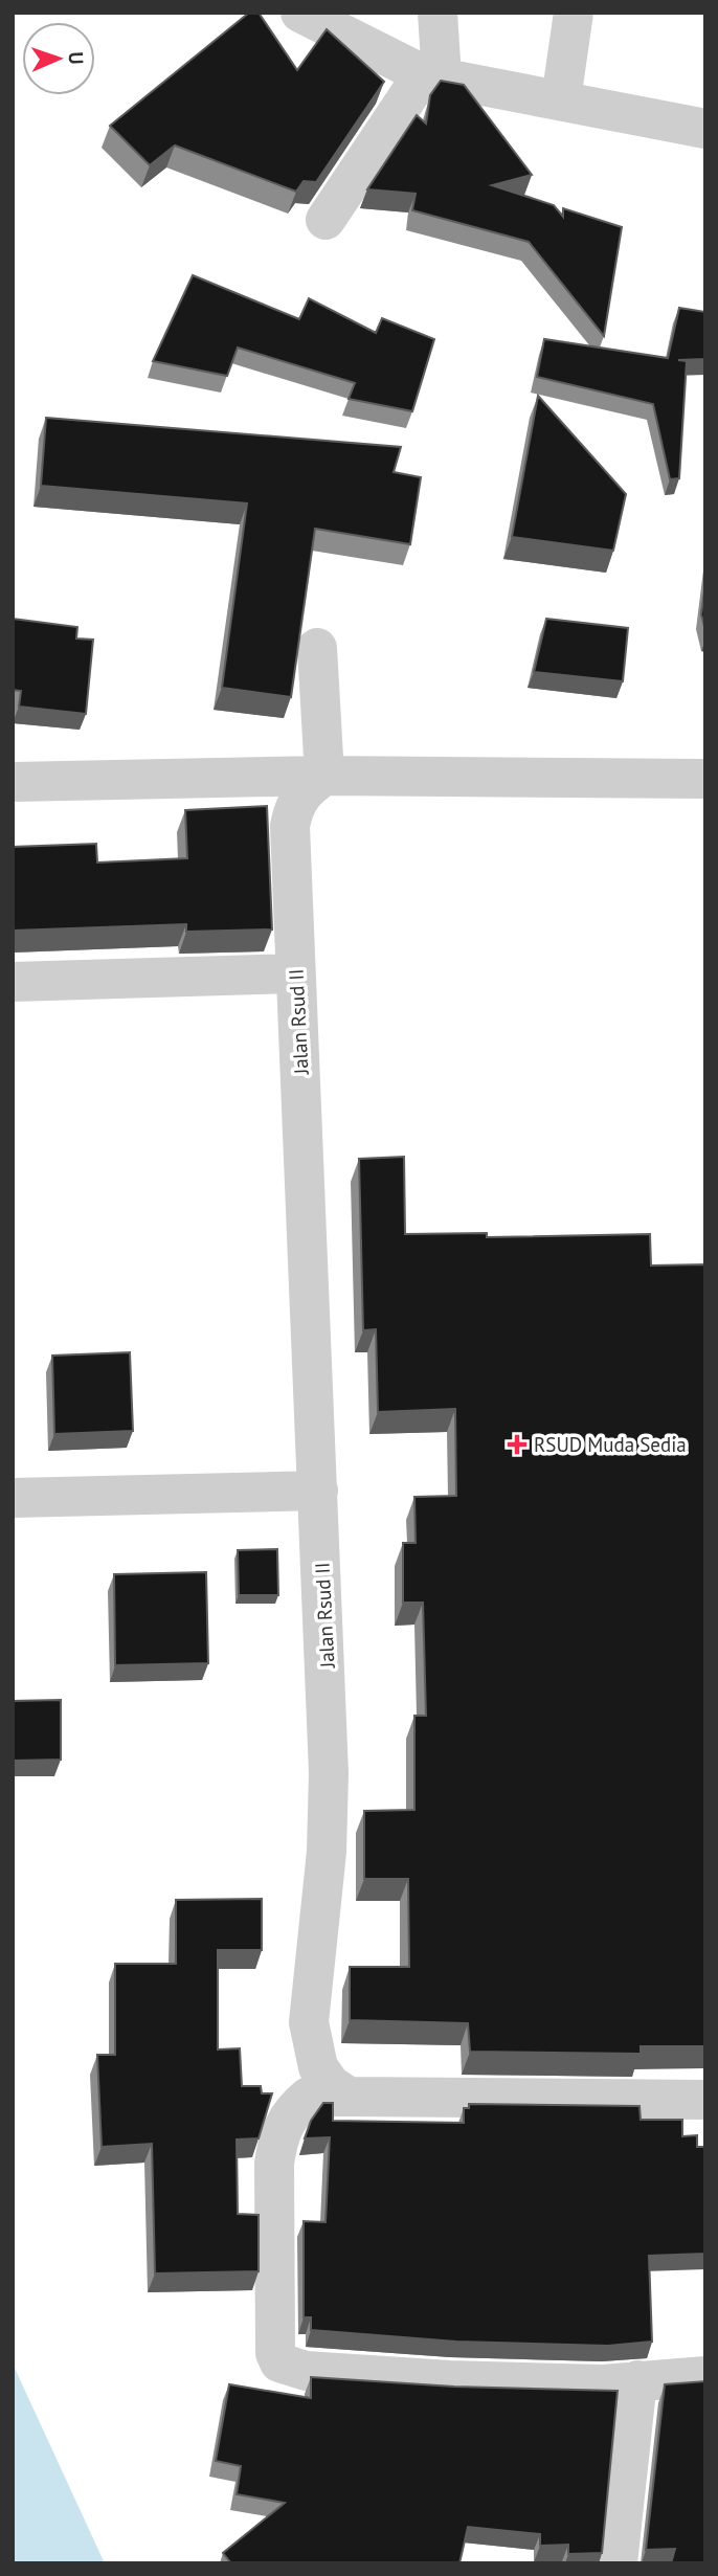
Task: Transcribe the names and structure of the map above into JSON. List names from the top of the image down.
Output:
{
  "streets": {
    "street": ["Jalan Rsud II"]
  },
  "places": {
    "health": ["RSUD Muda Sedia"]
  },
  "north": "right"
}
